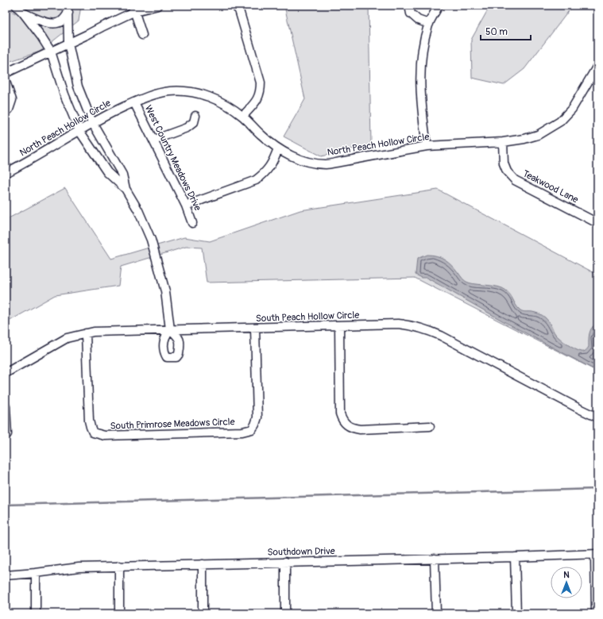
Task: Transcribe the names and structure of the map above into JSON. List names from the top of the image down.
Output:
{
  "streets": {
    "street": [
      "North Peach Hollow Circle",
      "West Country Meadows Drive",
      "Teakwood Lane",
      "South Peach Hollow Circle",
      "South Primrose Meadows Circle",
      "Southdown Drive"
    ]
  },
  "crossings": [
    ["North Peach Hollow Circle", "West Country Meadows Drive"],
    ["North Peach Hollow Circle", "Teakwood Lane"],
    ["South Peach Hollow Circle", "South Primrose Meadows Circle"]
  ],
  "scale_bar": "50 m",
  "north": "top"
}
